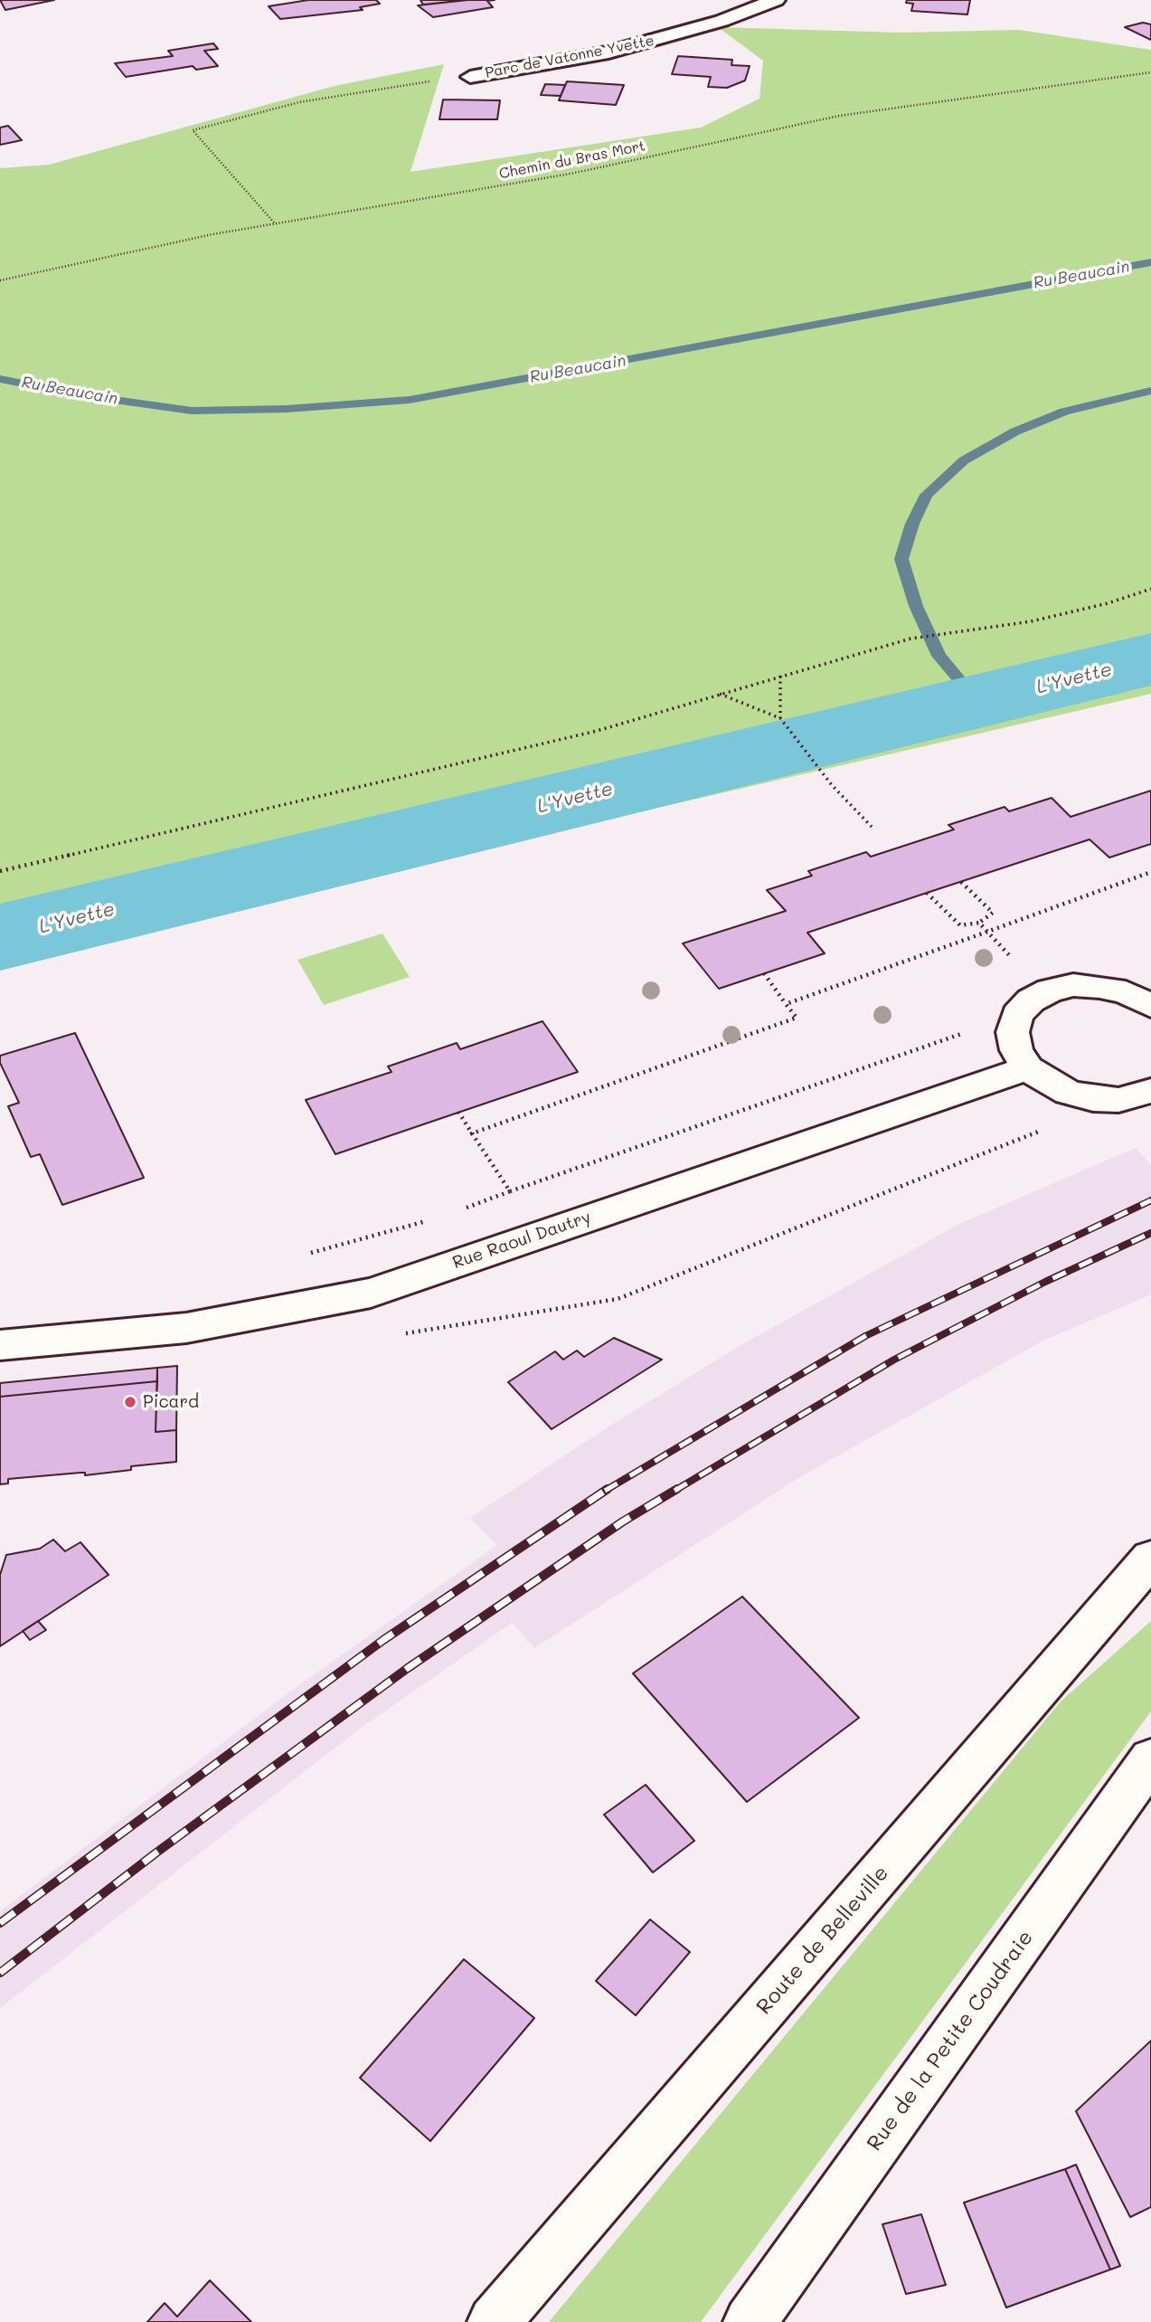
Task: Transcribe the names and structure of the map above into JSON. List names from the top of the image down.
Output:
{
  "streets": {
    "street": [
      "Parc de Vatonne Yvette",
      "Rue Raoul Dautry",
      "Route de Belleville",
      "Rue de la Petite Coudraie"
    ],
    "path": ["Chemin du Bras Mort"]
  },
  "water": ["Ru Beaucain", "L'Yvette"],
  "places": ["Picard"]
}
